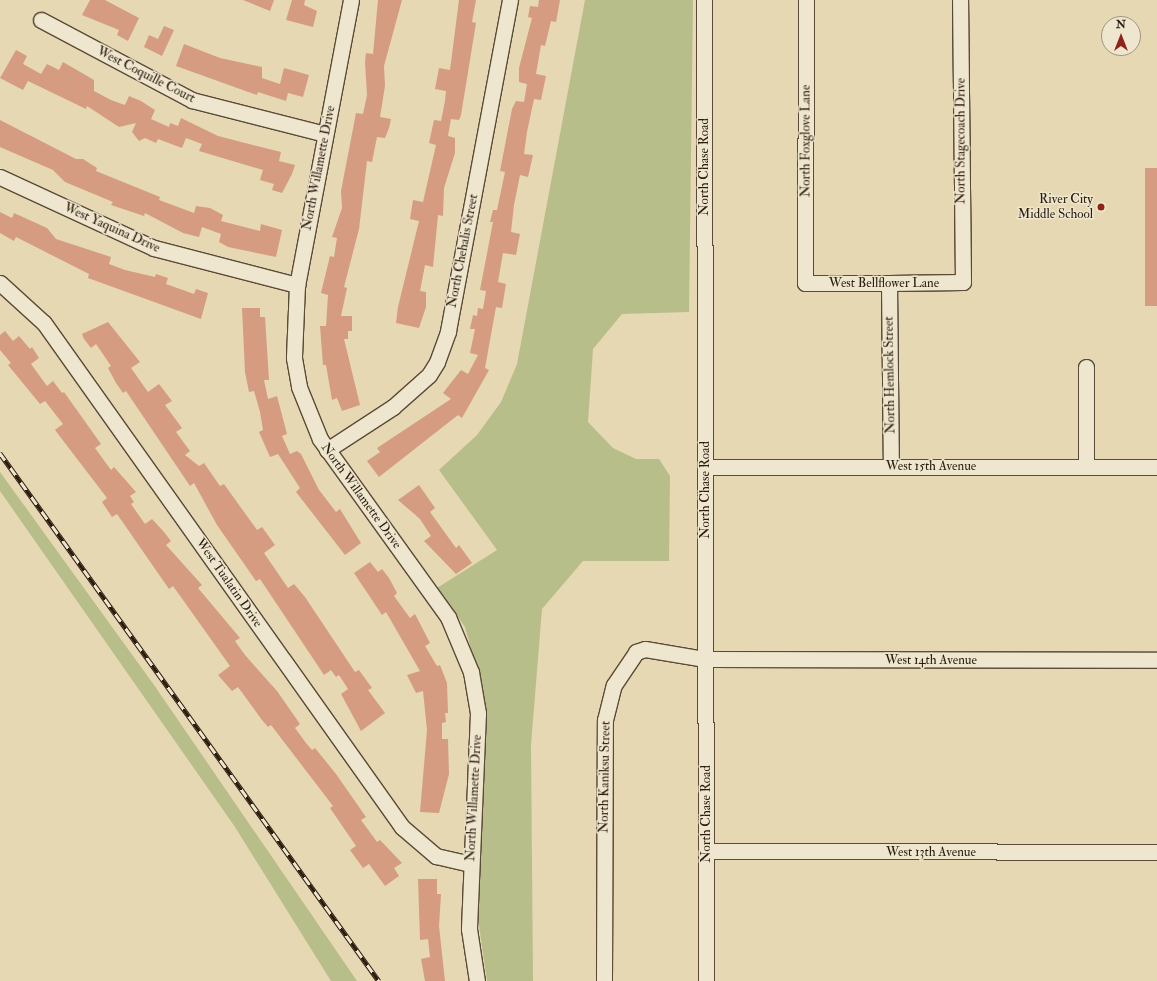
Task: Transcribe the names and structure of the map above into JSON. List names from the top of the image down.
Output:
{
  "streets": {
    "street": [
      "West Coquille Court",
      "North Foxglove Lane",
      "North Stagecoach Drive",
      "North Chase Road",
      "North Willamette Drive",
      "West Yaquina Drive",
      "North Chehalis Street",
      "West Bellflower Lane",
      "North Hemlock Street",
      "West 15th Avenue",
      "West Tualatin Drive",
      "West 14th Avenue",
      "North Kaniksu Street",
      "West 13th Avenue"
    ]
  },
  "crossings": [
    ["West Coquille Court", "North Willamette Drive"],
    ["North Foxglove Lane", "West Bellflower Lane"],
    ["North Stagecoach Drive", "West Bellflower Lane"],
    ["North Chase Road", "West 15th Avenue"],
    ["North Chase Road", "West 14th Avenue"],
    ["North Chase Road", "North Kaniksu Street"],
    ["North Chase Road", "West 13th Avenue"],
    ["North Willamette Drive", "West Yaquina Drive"],
    ["North Willamette Drive", "North Chehalis Street"],
    ["North Willamette Drive", "West Tualatin Drive"],
    ["West Bellflower Lane", "North Hemlock Street"],
    ["North Hemlock Street", "West 15th Avenue"],
    ["West 14th Avenue", "North Kaniksu Street"]
  ],
  "places": ["River City Middle School"],
  "north": "top"
}
